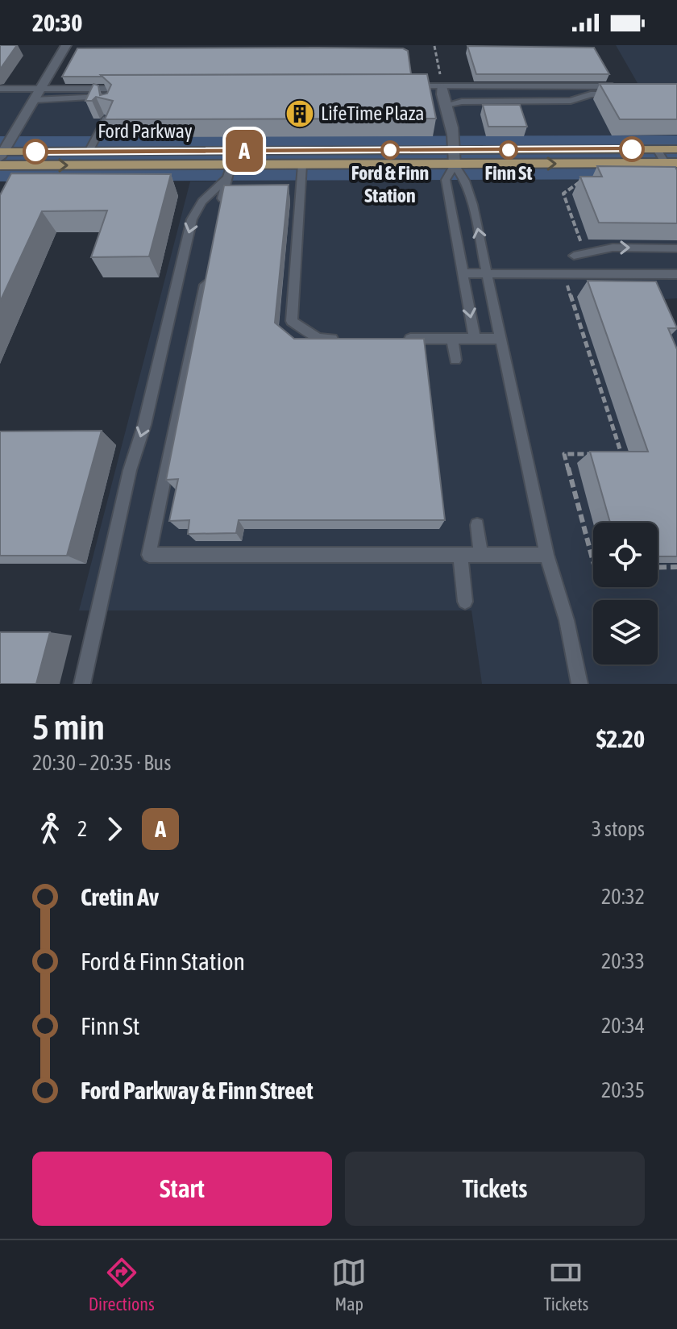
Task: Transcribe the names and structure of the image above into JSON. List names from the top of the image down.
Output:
{
  "streets": {
    "main road": ["Ford Parkway"]
  },
  "places": {
    "building": ["LifeTime Plaza"],
    "other": ["Ford & Finn Station", "Finn St"]
  },
  "lines": ["bus line A"],
  "page": {
    "status": "20:30",
    "on_map": "A",
    "heading": ["5 min", "20:30 – 20:35 · Bus", "$2.20"],
    "legs": ["2", "A", "3 stops"],
    "list": [
      {
        "name": "Cretin Av",
        "value": "20:32"
      },
      {
        "name": "Ford & Finn Station",
        "value": "20:33"
      },
      {
        "name": "Finn St",
        "value": "20:34"
      },
      {
        "name": "Ford Parkway & Finn Street",
        "value": "20:35"
      }
    ],
    "buttons": ["Start", "Tickets"],
    "tabs": ["Directions", "Map", "Tickets"]
  }
}
